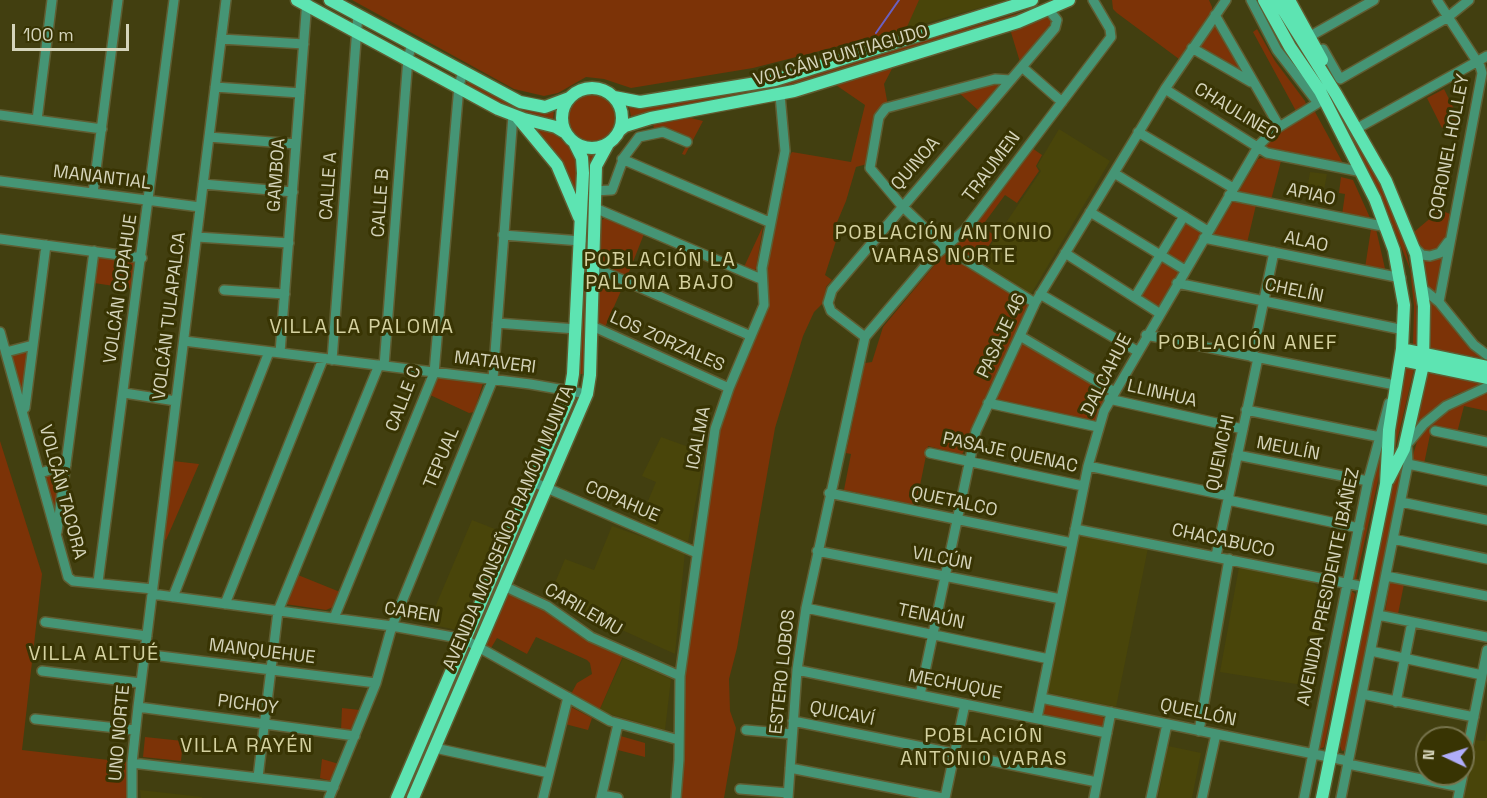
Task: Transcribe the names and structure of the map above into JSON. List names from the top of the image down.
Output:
{
  "streets": {
    "main road": ["VOLCÁN PUNTIAGUDO", "AVENIDA MONSEÑOR RAMÓN MUNITA", "AVENIDA PRESIDENTE IBÁÑEZ"],
    "street": [
      "CHAULINEC",
      "CORONEL HOLLEY",
      "QUINOA",
      "TRAUMEN",
      "GAMBOA",
      "MANANTIAL",
      "CALLE A",
      "APIAO",
      "CALLE B",
      "ALAO",
      "VOLCÁN COPAHUE",
      "CHELÍN",
      "VOLCÁN TULAPALCA",
      "PASAJE 46",
      "LOS ZORZALES",
      "MATAVERI",
      "DALCAHUE",
      "LLINHUA",
      "CALLE C",
      "ICALMA",
      "MEULÍN",
      "PASAJE QUENAC",
      "QUEMCHI",
      "TEPUAL",
      "VOLCÁN TACORA",
      "COPAHUE",
      "QUETALCO",
      "CHACABUCO",
      "VILCÚN",
      "CARILEMU",
      "CAREN",
      "TENAÚN",
      "MANQUEHUE",
      "ESTERO LOBOS",
      "MECHUQUE",
      "PICHOY",
      "QUELLÓN",
      "QUICAVÍ",
      "UNO NORTE"
    ]
  },
  "crossings": [
    ["VOLCÁN PUNTIAGUDO", "QUINOA"],
    ["VOLCÁN PUNTIAGUDO", "ICALMA"],
    ["VOLCÁN PUNTIAGUDO", "AVENIDA MONSEÑOR RAMÓN MUNITA"],
    ["CHAULINEC", "PASAJE 46"],
    ["CHAULINEC", "DALCAHUE"],
    ["CHAULINEC", "AVENIDA PRESIDENTE IBÁÑEZ"],
    ["CORONEL HOLLEY", "AVENIDA PRESIDENTE IBÁÑEZ"],
    ["QUINOA", "TRAUMEN"],
    ["TRAUMEN", "QUETALCO"],
    ["TRAUMEN", "VILCÚN"],
    ["TRAUMEN", "ESTERO LOBOS"],
    ["GAMBOA", "MATAVERI"],
    ["MANANTIAL", "VOLCÁN COPAHUE"],
    ["MANANTIAL", "VOLCÁN TULAPALCA"],
    ["CALLE A", "MATAVERI"],
    ["CALLE A", "CAREN"],
    ["APIAO", "PASAJE 46"],
    ["APIAO", "DALCAHUE"],
    ["APIAO", "AVENIDA PRESIDENTE IBÁÑEZ"],
    ["CALLE B", "MATAVERI"],
    ["CALLE B", "CAREN"],
    ["CALLE B", "MANQUEHUE"],
    ["CALLE B", "PICHOY"],
    ["ALAO", "PASAJE 46"],
    ["ALAO", "DALCAHUE"],
    ["ALAO", "QUEMCHI"],
    ["ALAO", "AVENIDA PRESIDENTE IBÁÑEZ"],
    ["VOLCÁN COPAHUE", "VOLCÁN TACORA"],
    ["CHELÍN", "DALCAHUE"],
    ["CHELÍN", "QUEMCHI"],
    ["CHELÍN", "AVENIDA PRESIDENTE IBÁÑEZ"],
    ["VOLCÁN TULAPALCA", "MATAVERI"],
    ["VOLCÁN TULAPALCA", "VOLCÁN TACORA"],
    ["VOLCÁN TULAPALCA", "CAREN"],
    ["VOLCÁN TULAPALCA", "UNO NORTE"],
    ["PASAJE 46", "LLINHUA"],
    ["PASAJE 46", "PASAJE QUENAC"],
    ["PASAJE 46", "QUETALCO"],
    ["PASAJE 46", "VILCÚN"],
    ["PASAJE 46", "TENAÚN"],
    ["PASAJE 46", "MECHUQUE"],
    ["LOS ZORZALES", "ICALMA"],
    ["LOS ZORZALES", "AVENIDA MONSEÑOR RAMÓN MUNITA"],
    ["MATAVERI", "CALLE C"],
    ["MATAVERI", "TEPUAL"],
    ["MATAVERI", "AVENIDA MONSEÑOR RAMÓN MUNITA"],
    ["DALCAHUE", "LLINHUA"],
    ["DALCAHUE", "PASAJE QUENAC"],
    ["DALCAHUE", "QUETALCO"],
    ["DALCAHUE", "CHACABUCO"],
    ["DALCAHUE", "VILCÚN"],
    ["DALCAHUE", "TENAÚN"],
    ["DALCAHUE", "MECHUQUE"],
    ["DALCAHUE", "QUELLÓN"],
    ["LLINHUA", "QUEMCHI"],
    ["CALLE C", "CAREN"],
    ["ICALMA", "COPAHUE"],
    ["ICALMA", "CARILEMU"],
    ["ICALMA", "CAREN"],
    ["MEULÍN", "QUEMCHI"],
    ["MEULÍN", "AVENIDA PRESIDENTE IBÁÑEZ"],
    ["QUEMCHI", "CHACABUCO"],
    ["TEPUAL", "AVENIDA MONSEÑOR RAMÓN MUNITA"],
    ["TEPUAL", "CAREN"],
    ["TEPUAL", "MANQUEHUE"],
    ["TEPUAL", "PICHOY"],
    ["VOLCÁN TACORA", "CAREN"],
    ["COPAHUE", "AVENIDA MONSEÑOR RAMÓN MUNITA"],
    ["AVENIDA MONSEÑOR RAMÓN MUNITA", "CARILEMU"],
    ["AVENIDA MONSEÑOR RAMÓN MUNITA", "CAREN"],
    ["CHACABUCO", "AVENIDA PRESIDENTE IBÁÑEZ"],
    ["VILCÚN", "ESTERO LOBOS"],
    ["AVENIDA PRESIDENTE IBÁÑEZ", "QUELLÓN"],
    ["TENAÚN", "ESTERO LOBOS"],
    ["MANQUEHUE", "UNO NORTE"],
    ["ESTERO LOBOS", "MECHUQUE"],
    ["ESTERO LOBOS", "QUICAVÍ"],
    ["PICHOY", "UNO NORTE"]
  ],
  "districts": [
    "POBLACIÓN ANTONIO VARAS NORTE",
    "POBLACIÓN LA PALOMA BAJO",
    "VILLA LA PALOMA",
    "POBLACIÓN ANEF",
    "VILLA ALTUÉ",
    "POBLACIÓN ANTONIO VARAS",
    "VILLA RAYÉN"
  ],
  "scale_bar": "100 m",
  "north": "left"
}
